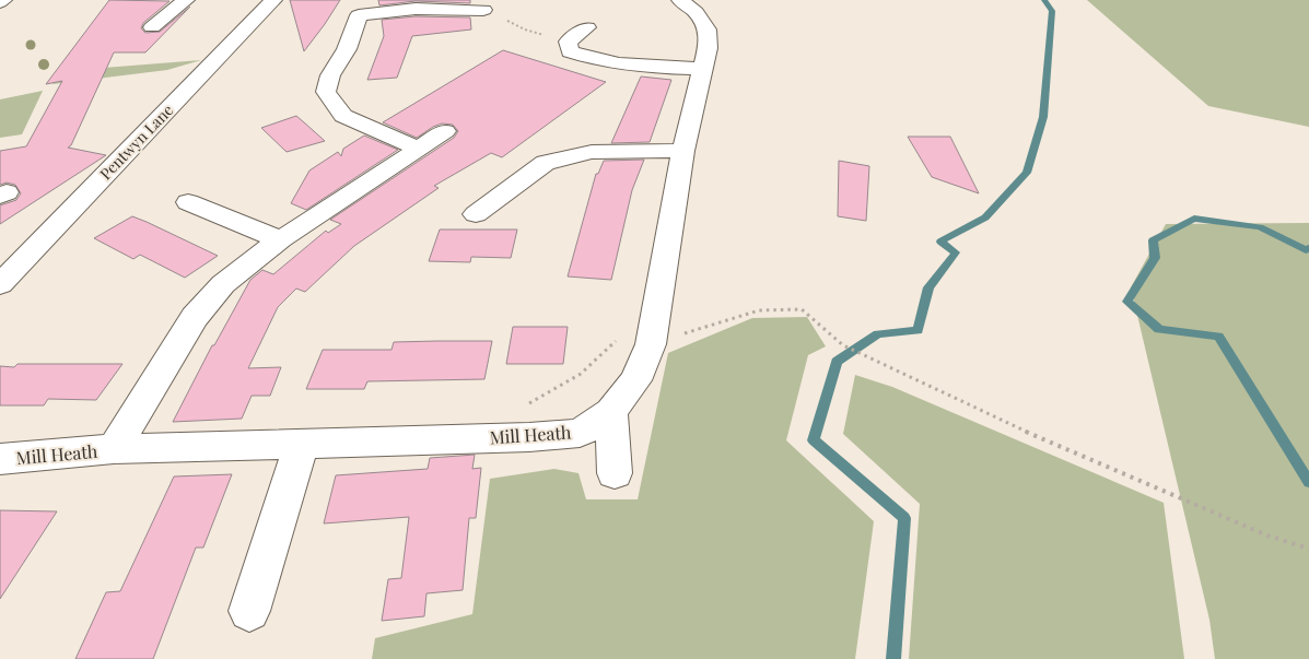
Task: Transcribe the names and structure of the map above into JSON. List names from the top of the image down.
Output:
{
  "streets": {
    "street": ["Pentwyn Lane", "Mill Heath"]
  }
}
